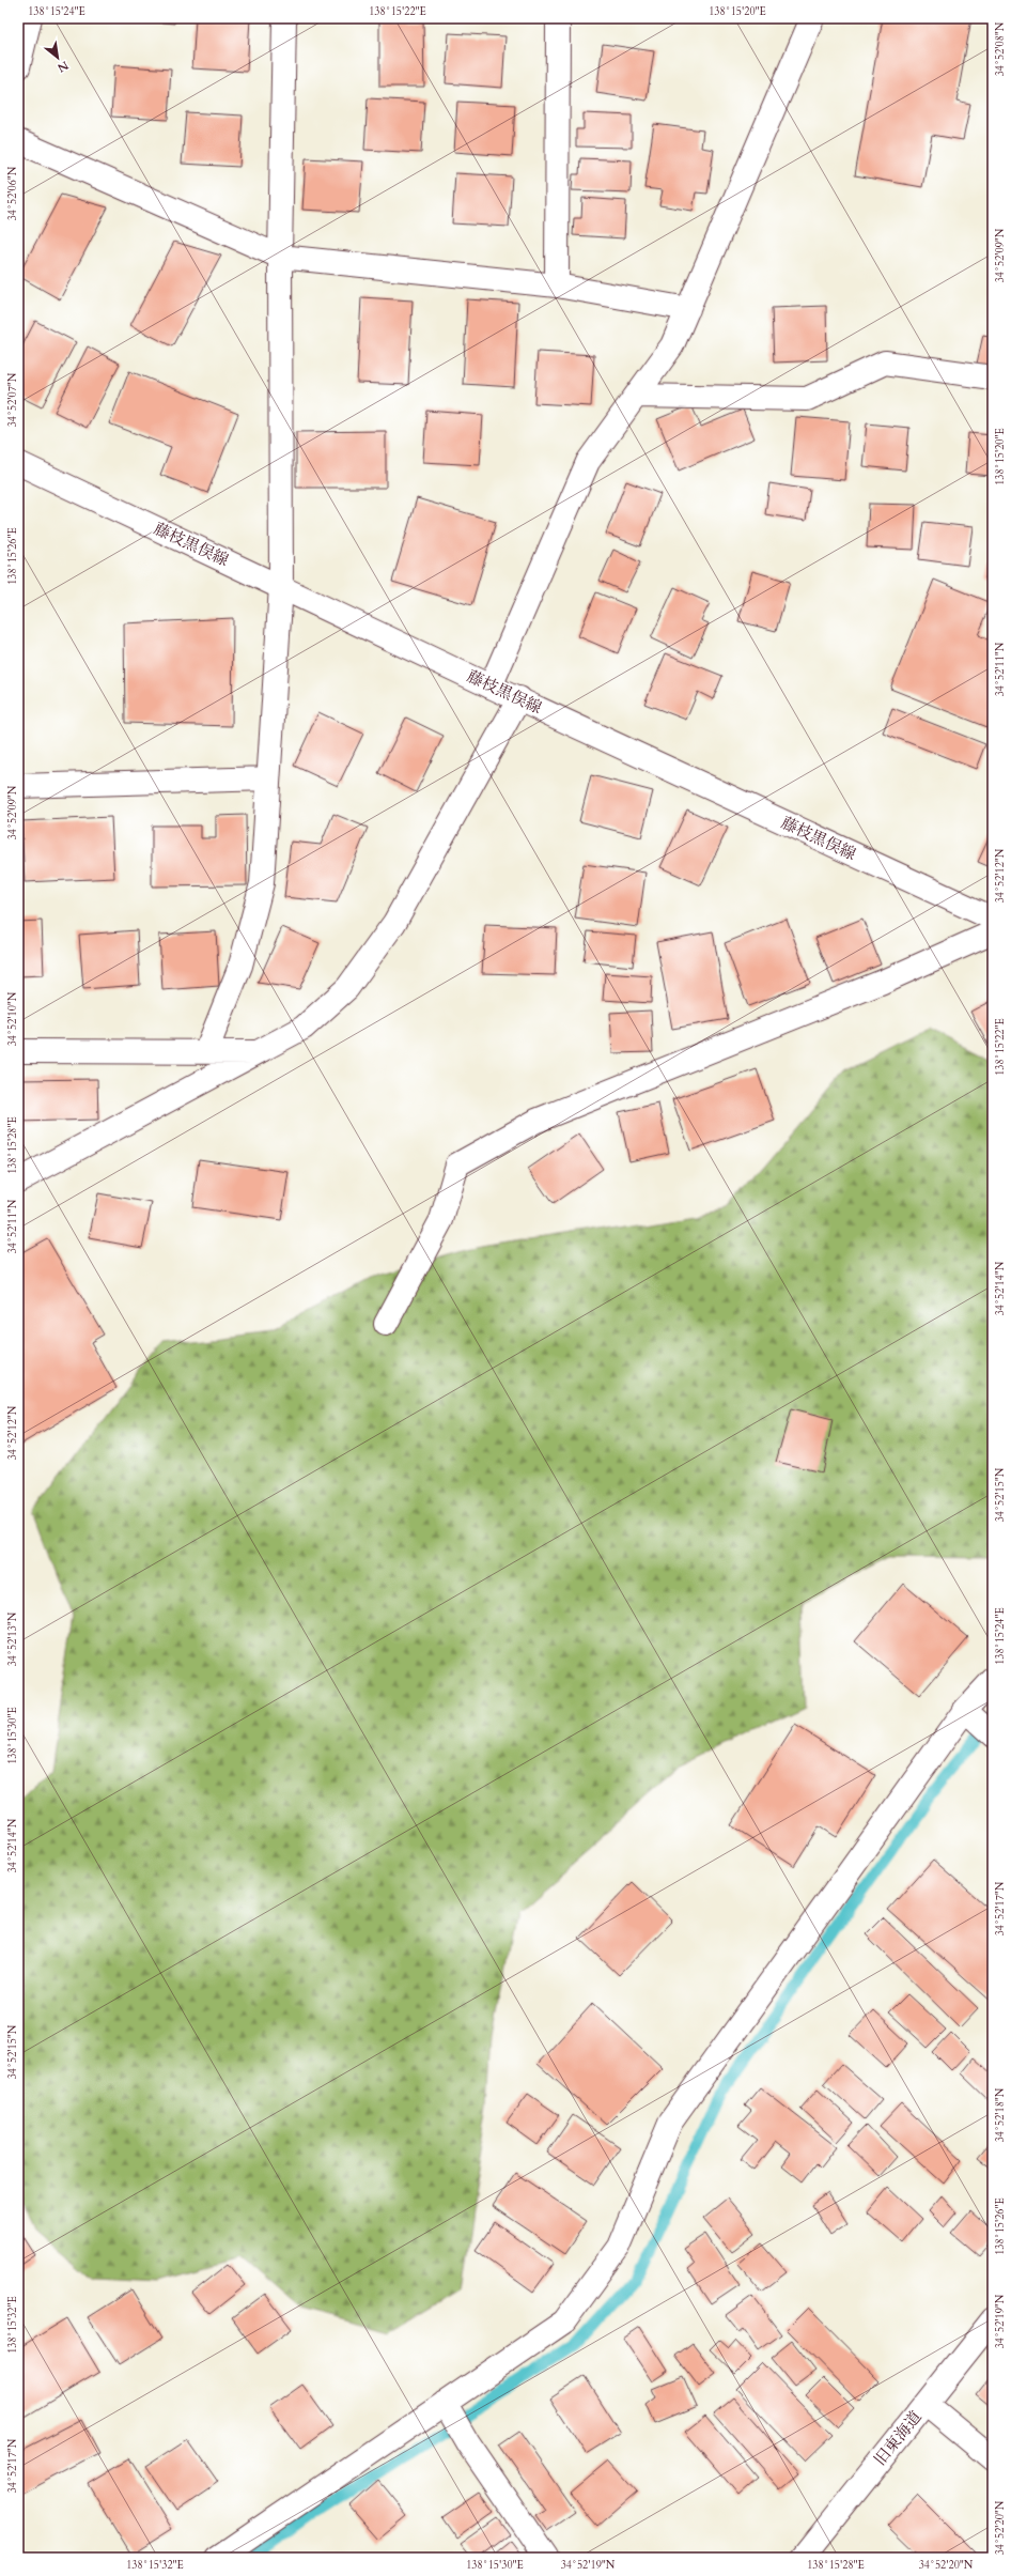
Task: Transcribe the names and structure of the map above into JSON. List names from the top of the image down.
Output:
{
  "streets": {
    "street": ["藤枝黒俣線", "旧東海道"]
  },
  "north": "bottom right",
  "coordinates": [
    "138°15'24\"E",
    "138°15'22\"E",
    "138°15'20\"E",
    "34°52'08\"N",
    "34°52'06\"N",
    "34°52'09\"N",
    "34°52'07\"N",
    "138°15'26\"E",
    "34°52'11\"N",
    "34°52'12\"N",
    "34°52'10\"N",
    "138°15'28\"E",
    "34°52'14\"N",
    "34°52'15\"N",
    "34°52'13\"N",
    "138°15'30\"E",
    "34°52'17\"N",
    "34°52'18\"N",
    "34°52'19\"N",
    "138°15'32\"E",
    "34°52'20\"N"
  ]
}
